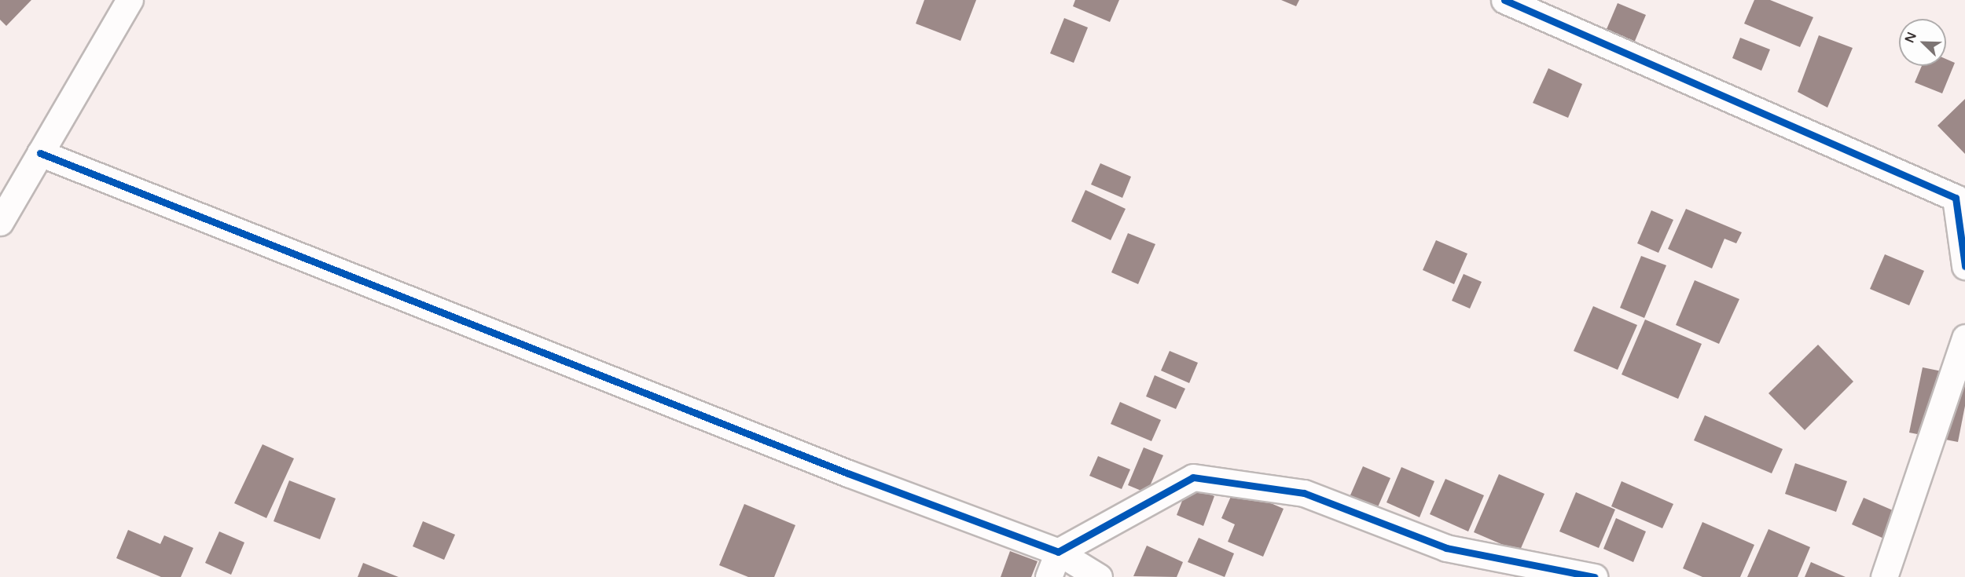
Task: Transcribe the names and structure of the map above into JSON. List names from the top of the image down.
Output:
{
  "north": "top left"
}
